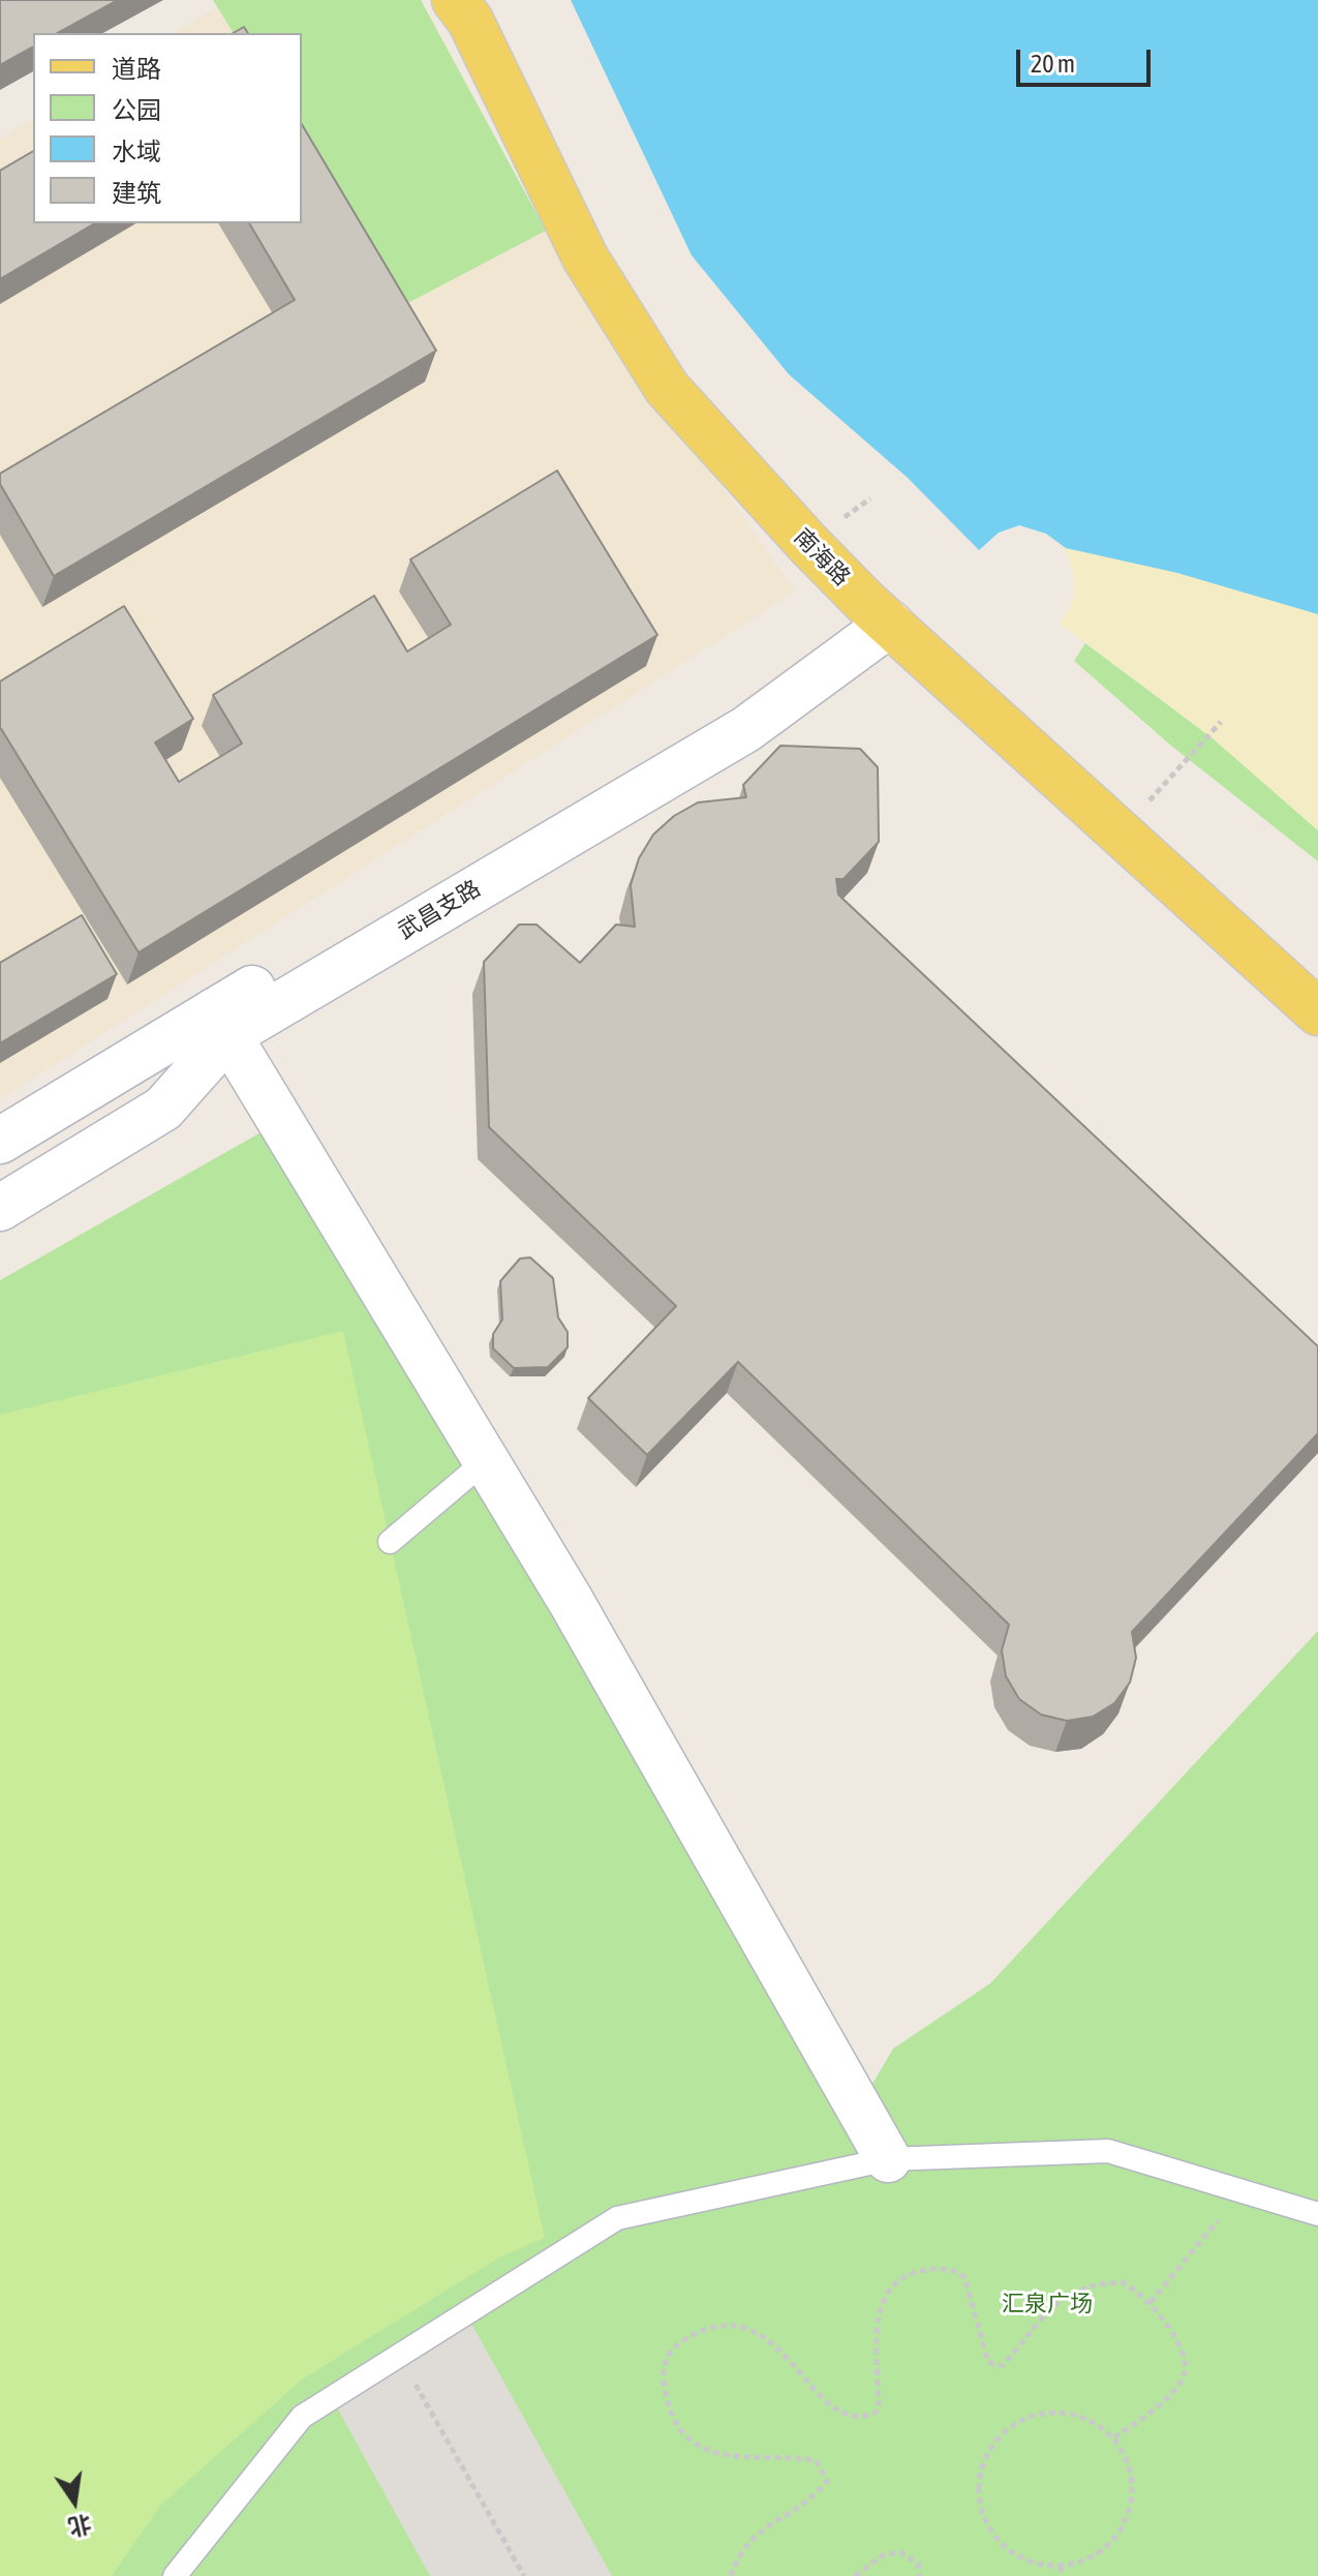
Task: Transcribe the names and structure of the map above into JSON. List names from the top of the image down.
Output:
{
  "streets": {
    "main road": ["南海路"],
    "street": ["武昌支路"]
  },
  "crossings": [
    ["南海路", "武昌支路"]
  ],
  "parks": ["汇泉广场"],
  "legend": [
    "道路",
    "公园",
    "水域",
    "建筑"
  ],
  "scale_bar": "20 m",
  "north": "bottom"
}
